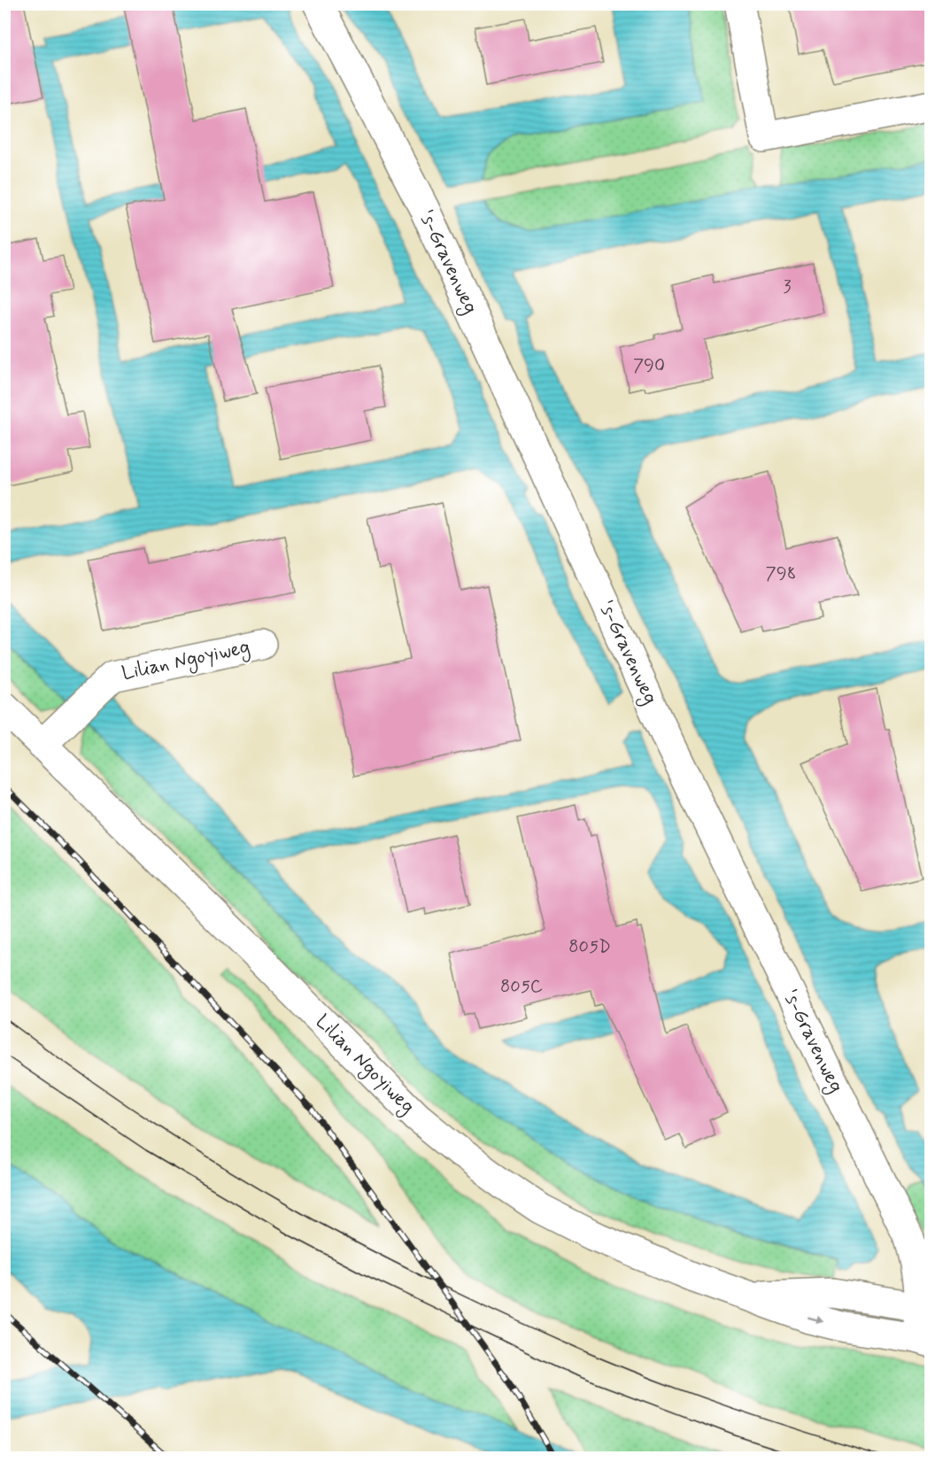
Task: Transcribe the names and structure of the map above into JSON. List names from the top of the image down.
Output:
{
  "streets": {
    "street": ["'s-Gravenweg", "Lilian Ngoyiweg"]
  },
  "crossings": [
    ["'s-Gravenweg", "Lilian Ngoyiweg"]
  ],
  "house_numbers": [
    "3",
    "790",
    "798",
    "805D",
    "805C"
  ]
}
